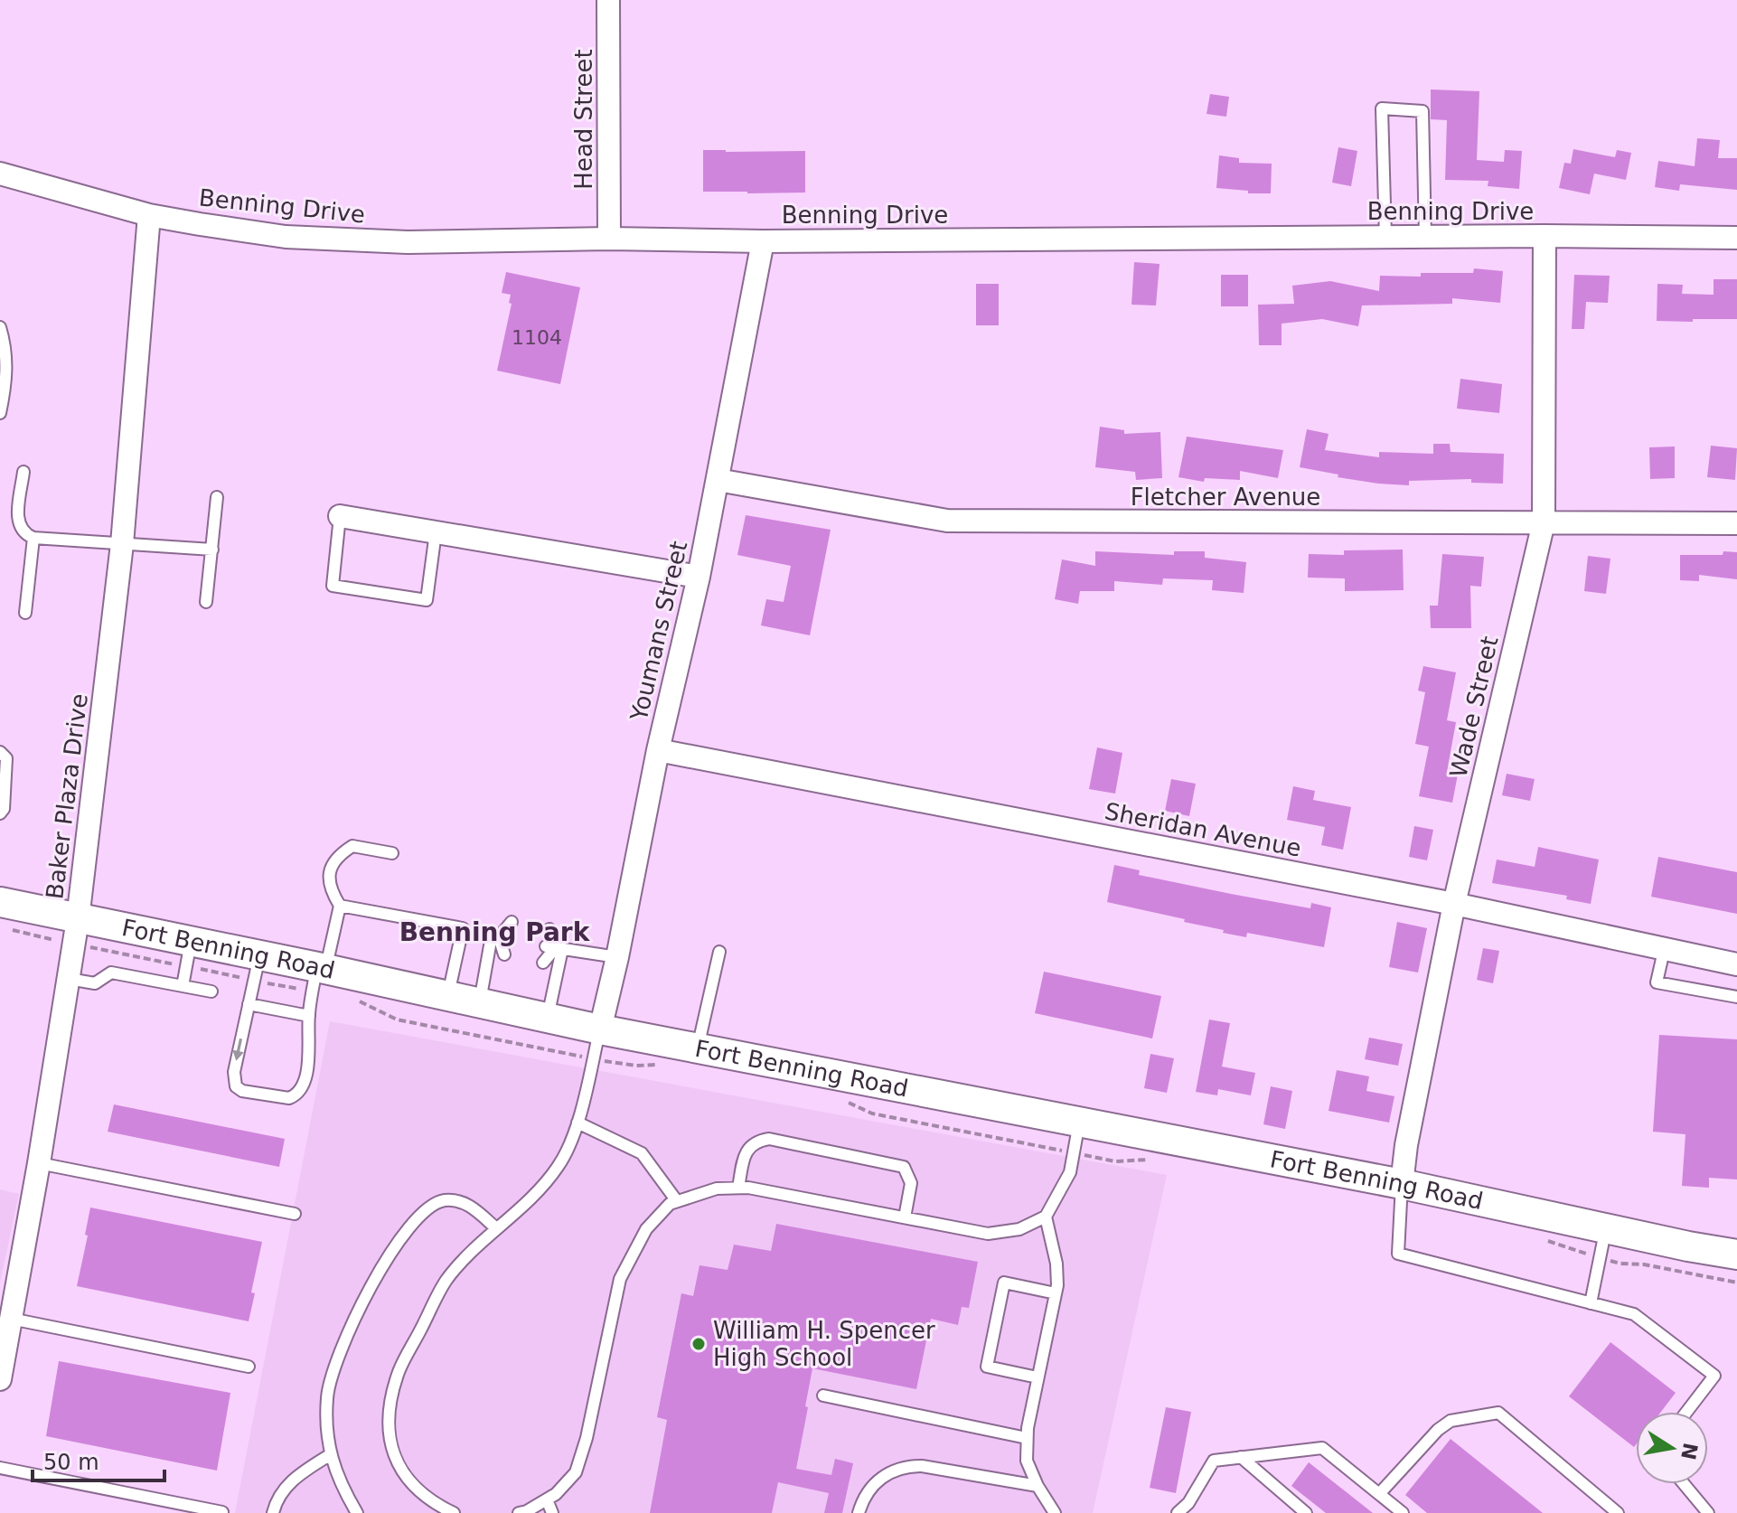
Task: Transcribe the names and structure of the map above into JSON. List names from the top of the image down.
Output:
{
  "streets": {
    "street": [
      "Head Street",
      "Benning Drive",
      "Fletcher Avenue",
      "Youmans Street",
      "Wade Street",
      "Baker Plaza Drive",
      "Sheridan Avenue",
      "Fort Benning Road"
    ]
  },
  "crossings": [
    ["Head Street", "Benning Drive"],
    ["Benning Drive", "Youmans Street"],
    ["Benning Drive", "Wade Street"],
    ["Benning Drive", "Baker Plaza Drive"],
    ["Fletcher Avenue", "Youmans Street"],
    ["Fletcher Avenue", "Wade Street"],
    ["Youmans Street", "Sheridan Avenue"],
    ["Youmans Street", "Fort Benning Road"],
    ["Wade Street", "Sheridan Avenue"],
    ["Wade Street", "Fort Benning Road"],
    ["Baker Plaza Drive", "Fort Benning Road"]
  ],
  "districts": ["Benning Park"],
  "places": ["William H. Spencer High School"],
  "house_numbers": ["1104"],
  "scale_bar": "50 m",
  "north": "right"
}
